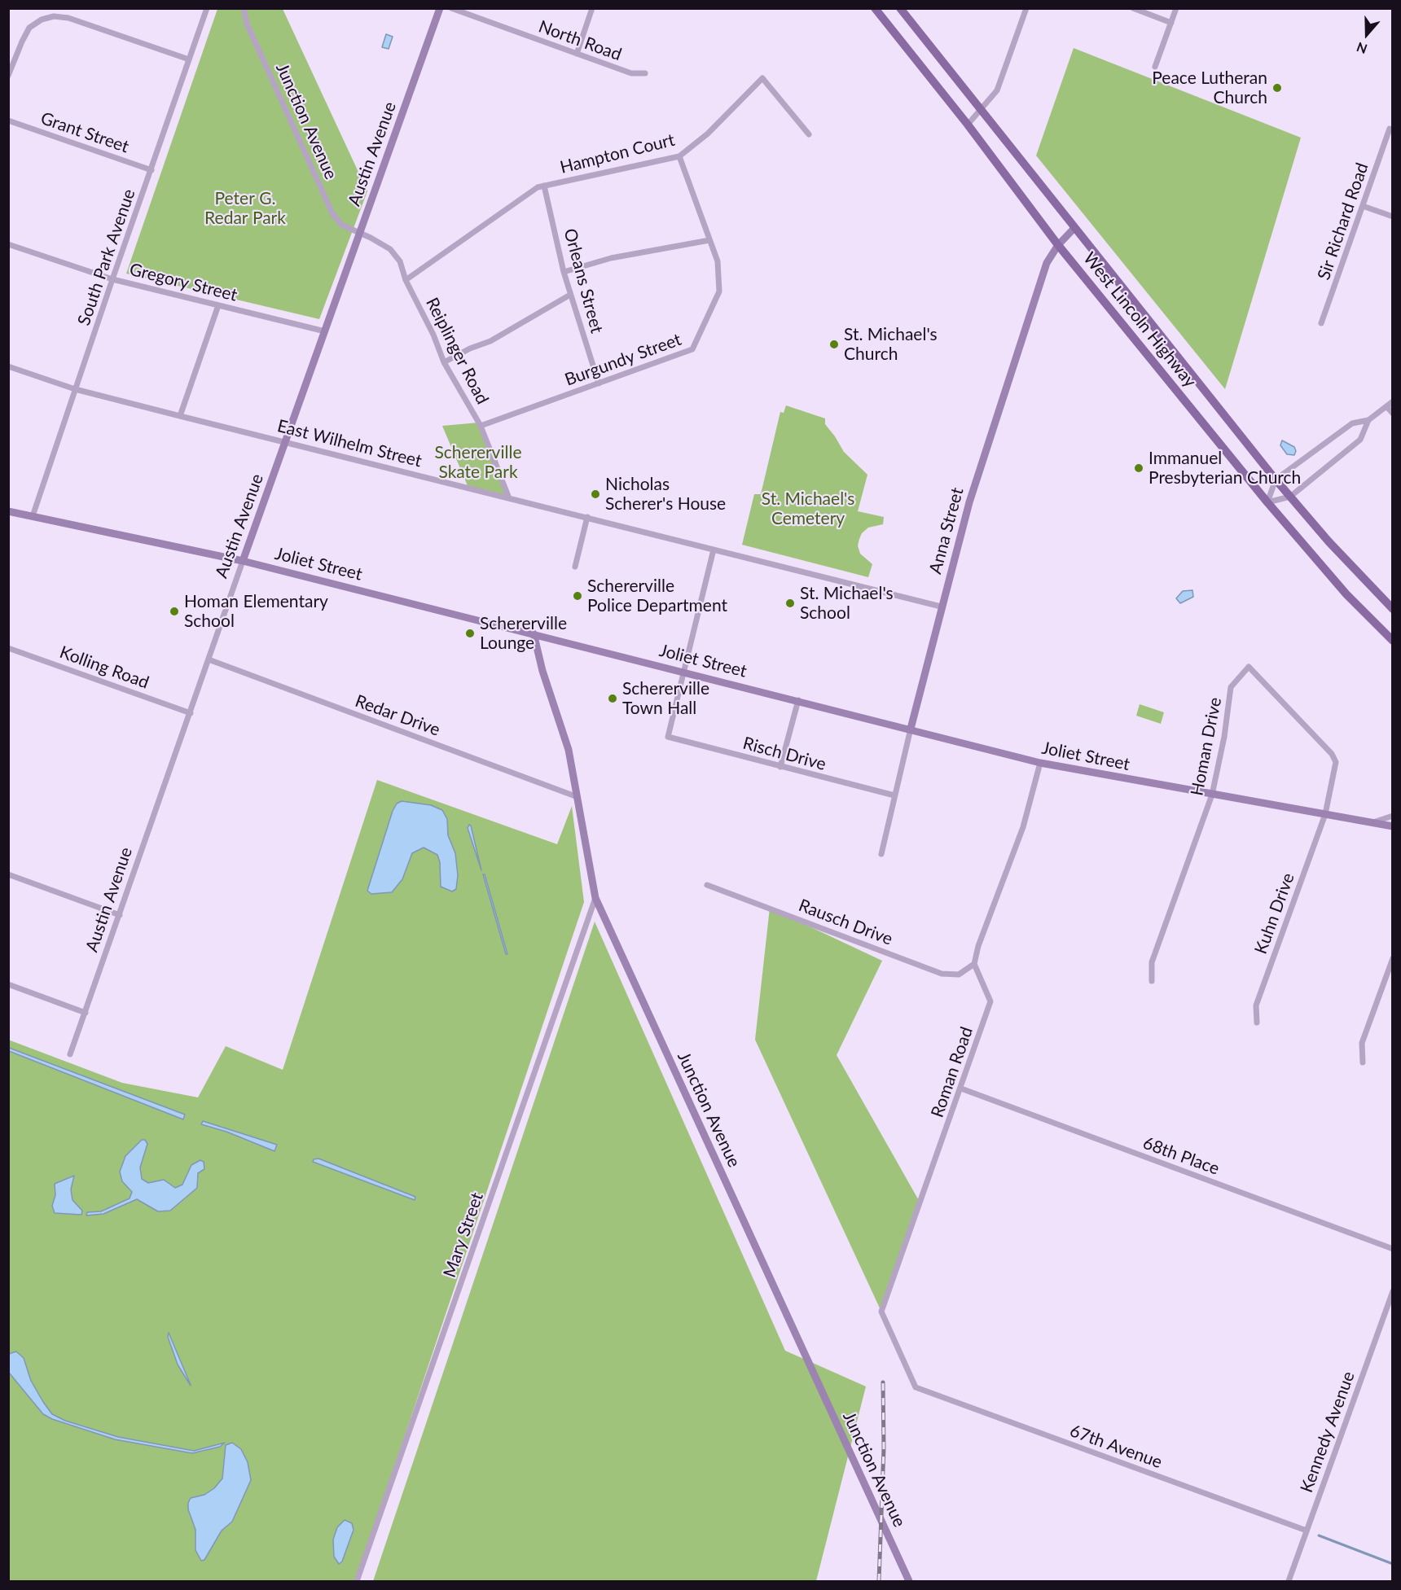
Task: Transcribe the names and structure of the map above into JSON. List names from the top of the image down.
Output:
{
  "streets": {
    "main road": ["West Lincoln Highway"],
    "street": [
      "North Road",
      "Junction Avenue",
      "Grant Street",
      "Austin Avenue",
      "Hampton Court",
      "Sir Richard Road",
      "South Park Avenue",
      "Orleans Street",
      "Gregory Street",
      "Reiplinger Road",
      "Burgundy Street",
      "East Wilhelm Street",
      "Anna Street",
      "Joliet Street",
      "Kolling Road",
      "Redar Drive",
      "Homan Drive",
      "Risch Drive",
      "Kuhn Drive",
      "Rausch Drive",
      "Roman Road",
      "68th Place",
      "Mary Street",
      "Kennedy Avenue",
      "67th Avenue"
    ]
  },
  "crossings": [
    ["Junction Avenue", "Austin Avenue"],
    ["Junction Avenue", "Reiplinger Road"],
    ["Junction Avenue", "Joliet Street"],
    ["Junction Avenue", "Redar Drive"],
    ["Junction Avenue", "Mary Street"],
    ["Grant Street", "South Park Avenue"],
    ["Austin Avenue", "Gregory Street"],
    ["Austin Avenue", "Reiplinger Road"],
    ["Austin Avenue", "East Wilhelm Street"],
    ["Austin Avenue", "Joliet Street"],
    ["Austin Avenue", "Kolling Road"],
    ["Austin Avenue", "Redar Drive"],
    ["Hampton Court", "Orleans Street"],
    ["Hampton Court", "Reiplinger Road"],
    ["Hampton Court", "Burgundy Street"],
    ["South Park Avenue", "Gregory Street"],
    ["South Park Avenue", "East Wilhelm Street"],
    ["South Park Avenue", "Joliet Street"],
    ["Orleans Street", "Burgundy Street"],
    ["West Lincoln Highway", "Anna Street"],
    ["Reiplinger Road", "Burgundy Street"],
    ["Reiplinger Road", "East Wilhelm Street"],
    ["East Wilhelm Street", "Anna Street"],
    ["Anna Street", "Joliet Street"],
    ["Anna Street", "Risch Drive"],
    ["Joliet Street", "Homan Drive"],
    ["Joliet Street", "Risch Drive"],
    ["Joliet Street", "Kuhn Drive"],
    ["Homan Drive", "Kuhn Drive"],
    ["Rausch Drive", "Roman Road"],
    ["Roman Road", "68th Place"],
    ["Roman Road", "67th Avenue"],
    ["Kennedy Avenue", "67th Avenue"]
  ],
  "parks": ["Peter G. Redar Park", "Schererville Skate Park", "St. Michael's Cemetery"],
  "places": [
    "Peace Lutheran Church",
    "St. Michael's Church",
    "Immanuel Presbyterian Church",
    "Nicholas Scherer's House",
    "Schererville Police Department",
    "St. Michael's School",
    "Homan Elementary School",
    "Schererville Lounge",
    "Schererville Town Hall"
  ],
  "north": "bottom"
}
